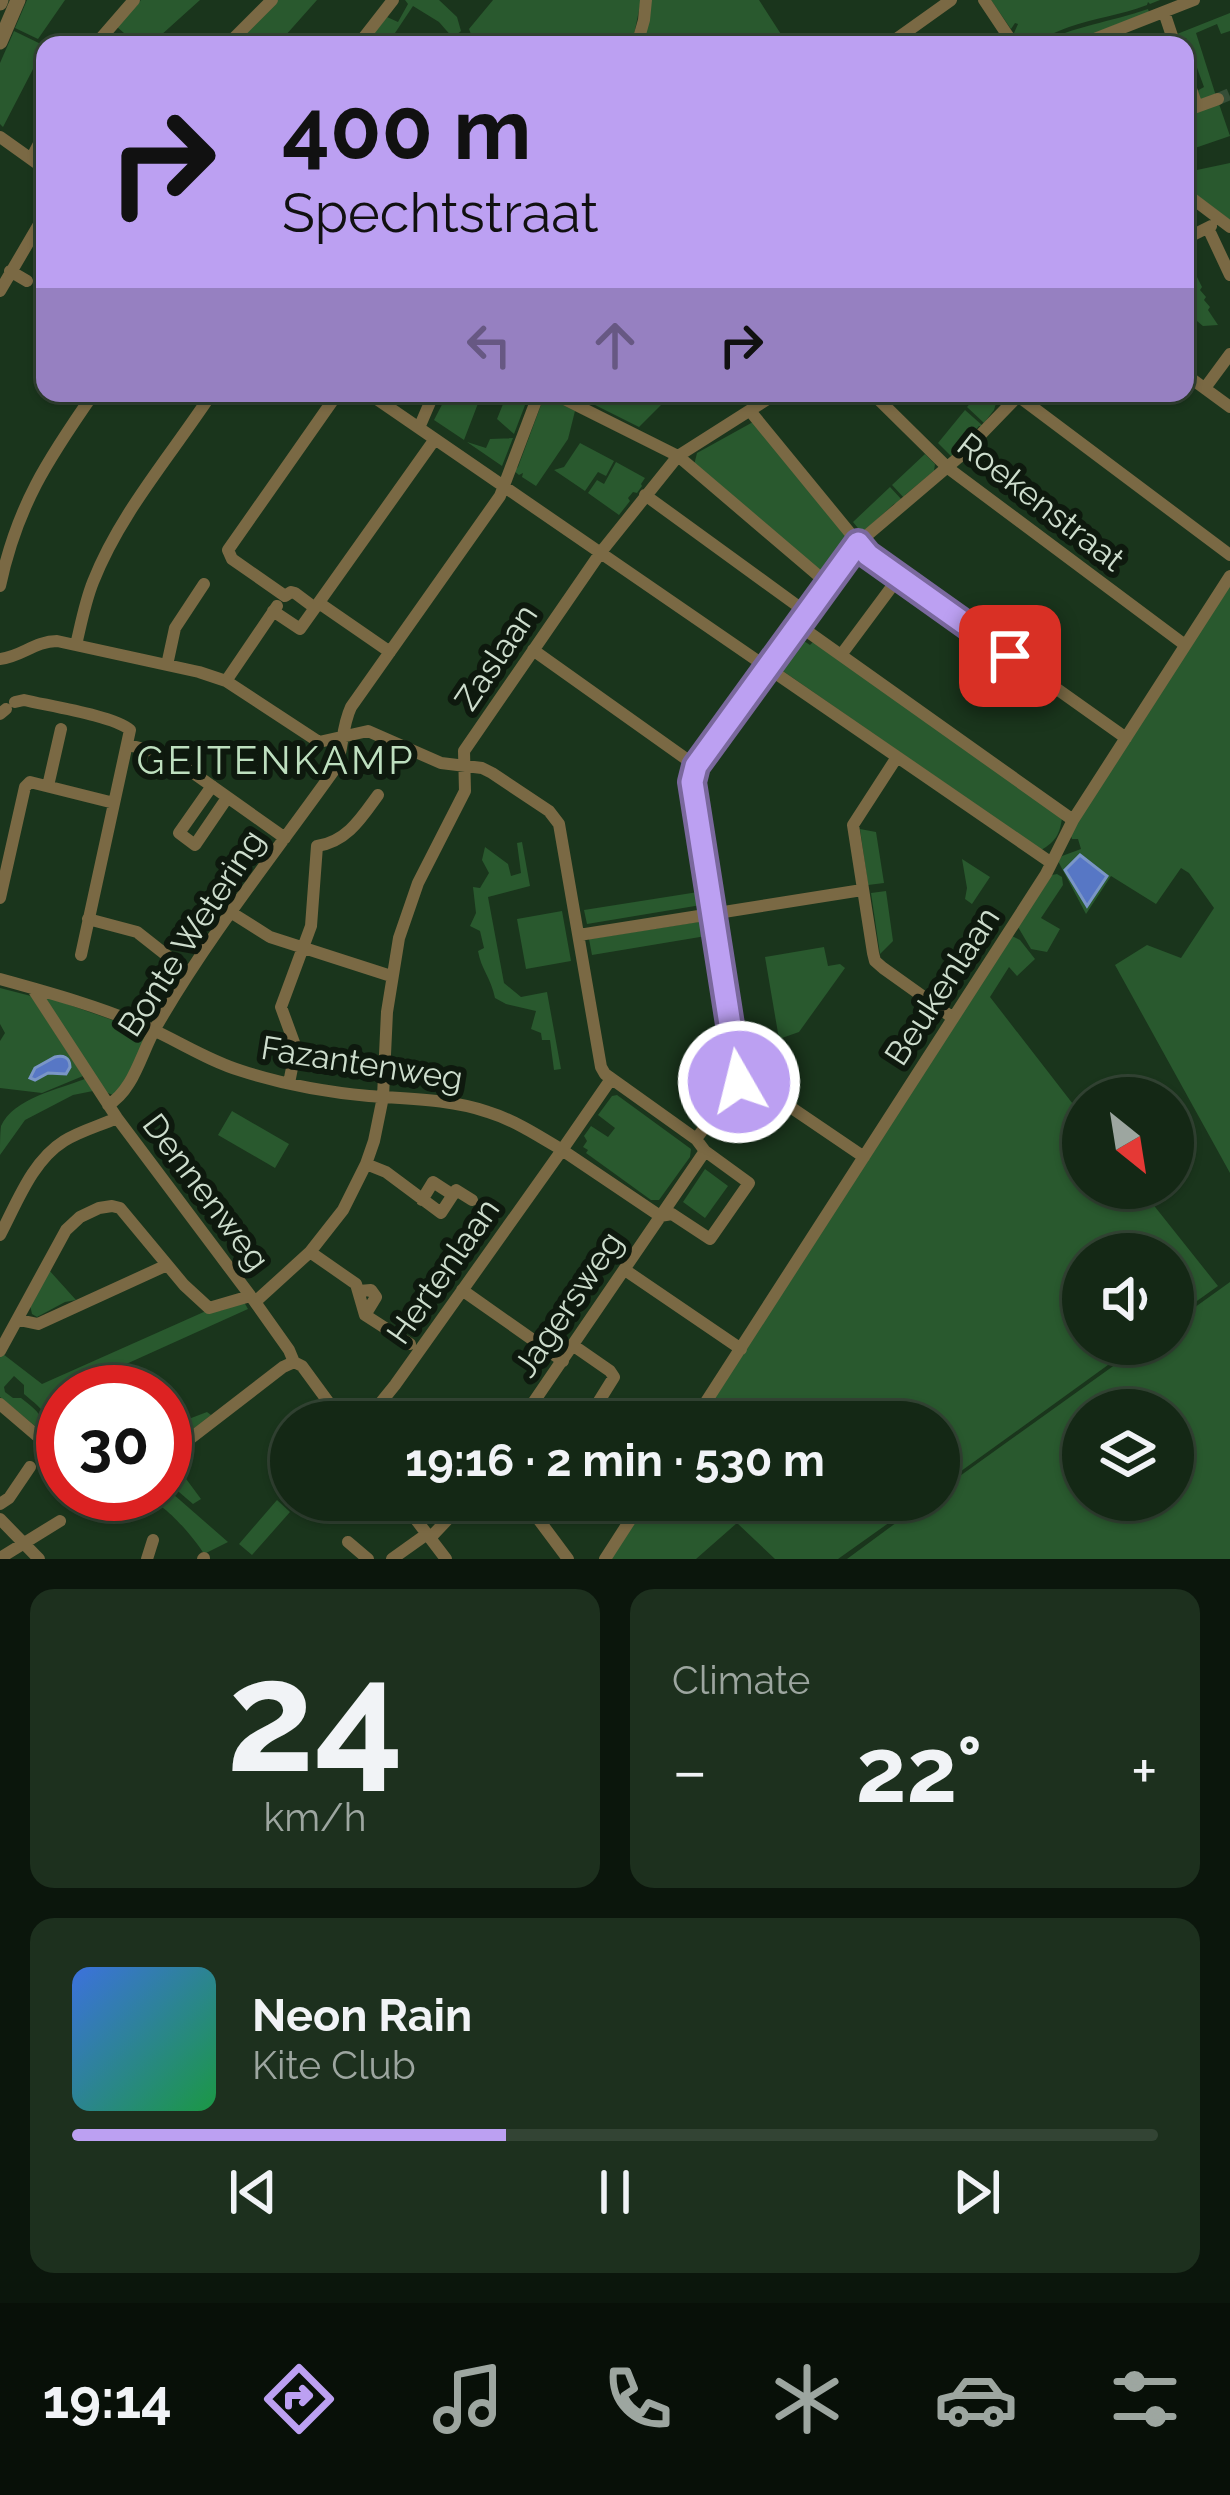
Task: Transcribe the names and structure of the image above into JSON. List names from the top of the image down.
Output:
{
  "streets": {
    "street": [
      "Roekenstraat",
      "Zaslaan",
      "Bonte Wetering",
      "Beukenlaan",
      "Fazantenweg",
      "Dennenweg",
      "Hertenlaan",
      "Jagersweg"
    ]
  },
  "crossings": [
    ["Roekenstraat", "Beukenlaan"],
    ["Zaslaan", "Fazantenweg"],
    ["Zaslaan", "Dennenweg"],
    ["Bonte Wetering", "Fazantenweg"],
    ["Bonte Wetering", "Dennenweg"],
    ["Fazantenweg", "Dennenweg"],
    ["Fazantenweg", "Hertenlaan"],
    ["Fazantenweg", "Jagersweg"]
  ],
  "districts": ["GEITENKAMP"],
  "north": "bottom right",
  "page": {
    "turn": ["400 m", "Spechtstraat"],
    "limit": "30",
    "trip": "19:16 · 2 min · 530 m",
    "tile": [
      ["24", "km/h"],
      "Climate"
    ],
    "heat": ["−", "22°", "+"],
    "song": ["Neon Rain", "Kite Club"],
    "tabs": "19:14"
  }
}
